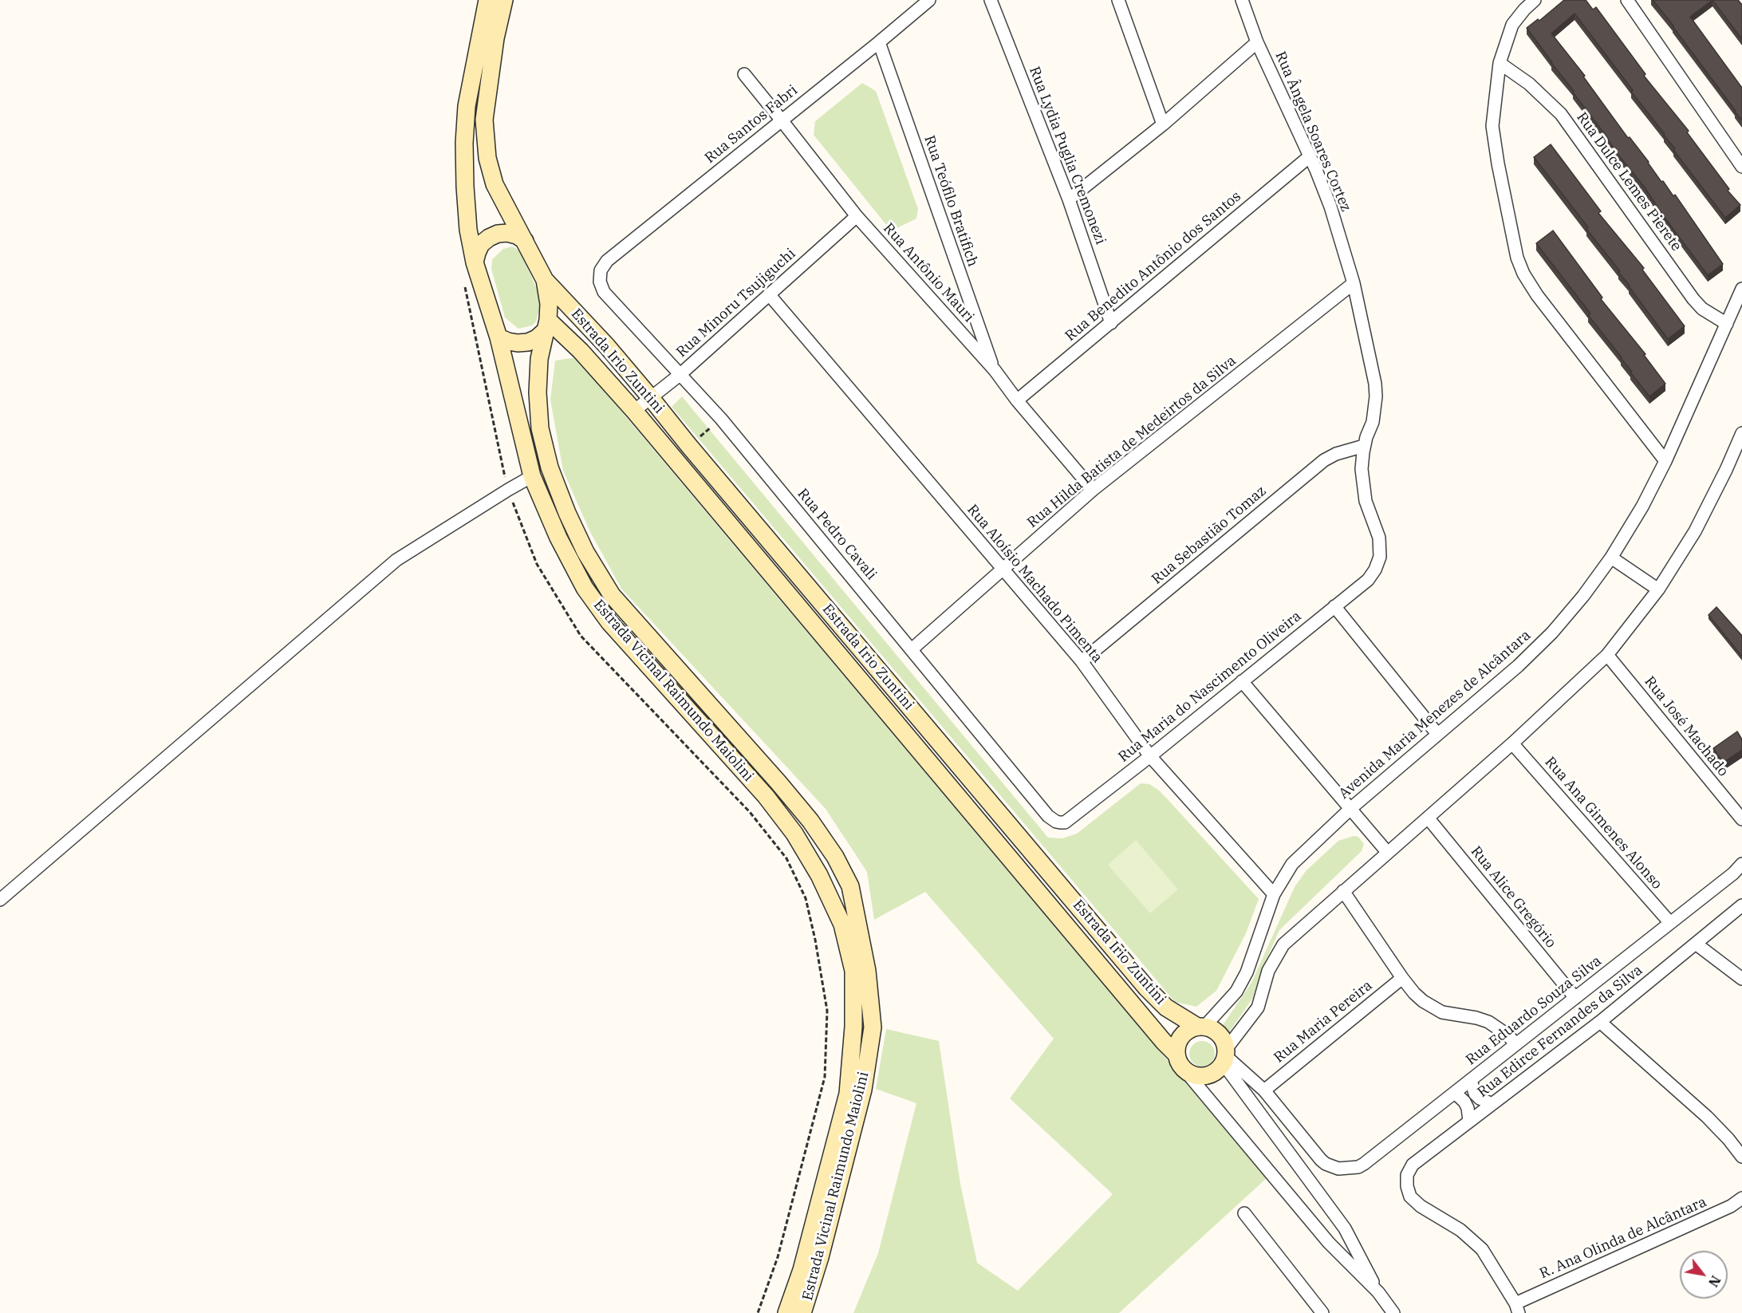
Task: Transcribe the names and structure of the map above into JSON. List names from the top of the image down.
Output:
{
  "streets": {
    "main road": ["Estrada Irio Zuntini", "Estrada Vicinal Raimundo Maiolini"],
    "street": [
      "Rua Santos Fabri",
      "Rua Ângela Soares Cortez",
      "Rua Lydia Puglia Cremonezi",
      "Rua Dulce Lemes Pierete",
      "Rua Teófilo Bratifich",
      "Rua Benedito Antônio dos Santos",
      "Rua Antônio Mauri",
      "Rua Minoru Tsujiguchi",
      "Rua Hilda Batista de Medeirtos da Silva",
      "Rua Pedro Cavali",
      "Rua Sebastião Tomaz",
      "Rua Aloísio Machado Pimenta",
      "Rua Maria do Nascimento Oliveira",
      "Avenida Maria Menezes de Alcântara",
      "Rua José Machado",
      "Rua Ana Gimenes Alonso",
      "Rua Alice Gregório",
      "Rua Eduardo Souza Silva",
      "Rua Maria Pereira",
      "Rua Edirce Fernandes da Silva",
      "R. Ana Olinda de Alcântara"
    ]
  },
  "crossings": [
    ["Rua Santos Fabri", "Rua Teófilo Bratifich"],
    ["Rua Santos Fabri", "Rua Antônio Mauri"],
    ["Rua Santos Fabri", "Rua Pedro Cavali"],
    ["Rua Ângela Soares Cortez", "Rua Benedito Antônio dos Santos"],
    ["Rua Ângela Soares Cortez", "Rua Hilda Batista de Medeirtos da Silva"],
    ["Rua Ângela Soares Cortez", "Rua Sebastião Tomaz"],
    ["Rua Ângela Soares Cortez", "Rua Maria do Nascimento Oliveira"],
    ["Rua Lydia Puglia Cremonezi", "Rua Benedito Antônio dos Santos"],
    ["Rua Dulce Lemes Pierete", "Avenida Maria Menezes de Alcântara"],
    ["Rua Teófilo Bratifich", "Rua Antônio Mauri"],
    ["Rua Benedito Antônio dos Santos", "Rua Antônio Mauri"],
    ["Rua Antônio Mauri", "Rua Minoru Tsujiguchi"],
    ["Rua Antônio Mauri", "Rua Hilda Batista de Medeirtos da Silva"],
    ["Rua Minoru Tsujiguchi", "Estrada Irio Zuntini"],
    ["Rua Minoru Tsujiguchi", "Rua Pedro Cavali"],
    ["Rua Minoru Tsujiguchi", "Rua Aloísio Machado Pimenta"],
    ["Estrada Irio Zuntini", "Estrada Vicinal Raimundo Maiolini"],
    ["Estrada Irio Zuntini", "Avenida Maria Menezes de Alcântara"],
    ["Rua Hilda Batista de Medeirtos da Silva", "Rua Pedro Cavali"],
    ["Rua Hilda Batista de Medeirtos da Silva", "Rua Aloísio Machado Pimenta"],
    ["Rua Pedro Cavali", "Rua Maria do Nascimento Oliveira"],
    ["Rua Sebastião Tomaz", "Rua Aloísio Machado Pimenta"],
    ["Rua Aloísio Machado Pimenta", "Rua Maria do Nascimento Oliveira"],
    ["Rua Aloísio Machado Pimenta", "Avenida Maria Menezes de Alcântara"],
    ["Rua Ana Gimenes Alonso", "Rua Eduardo Souza Silva"],
    ["Rua Alice Gregório", "Rua Eduardo Souza Silva"],
    ["Rua Eduardo Souza Silva", "Rua Maria Pereira"],
    ["Rua Edirce Fernandes da Silva", "R. Ana Olinda de Alcântara"]
  ],
  "north": "bottom right"
}
